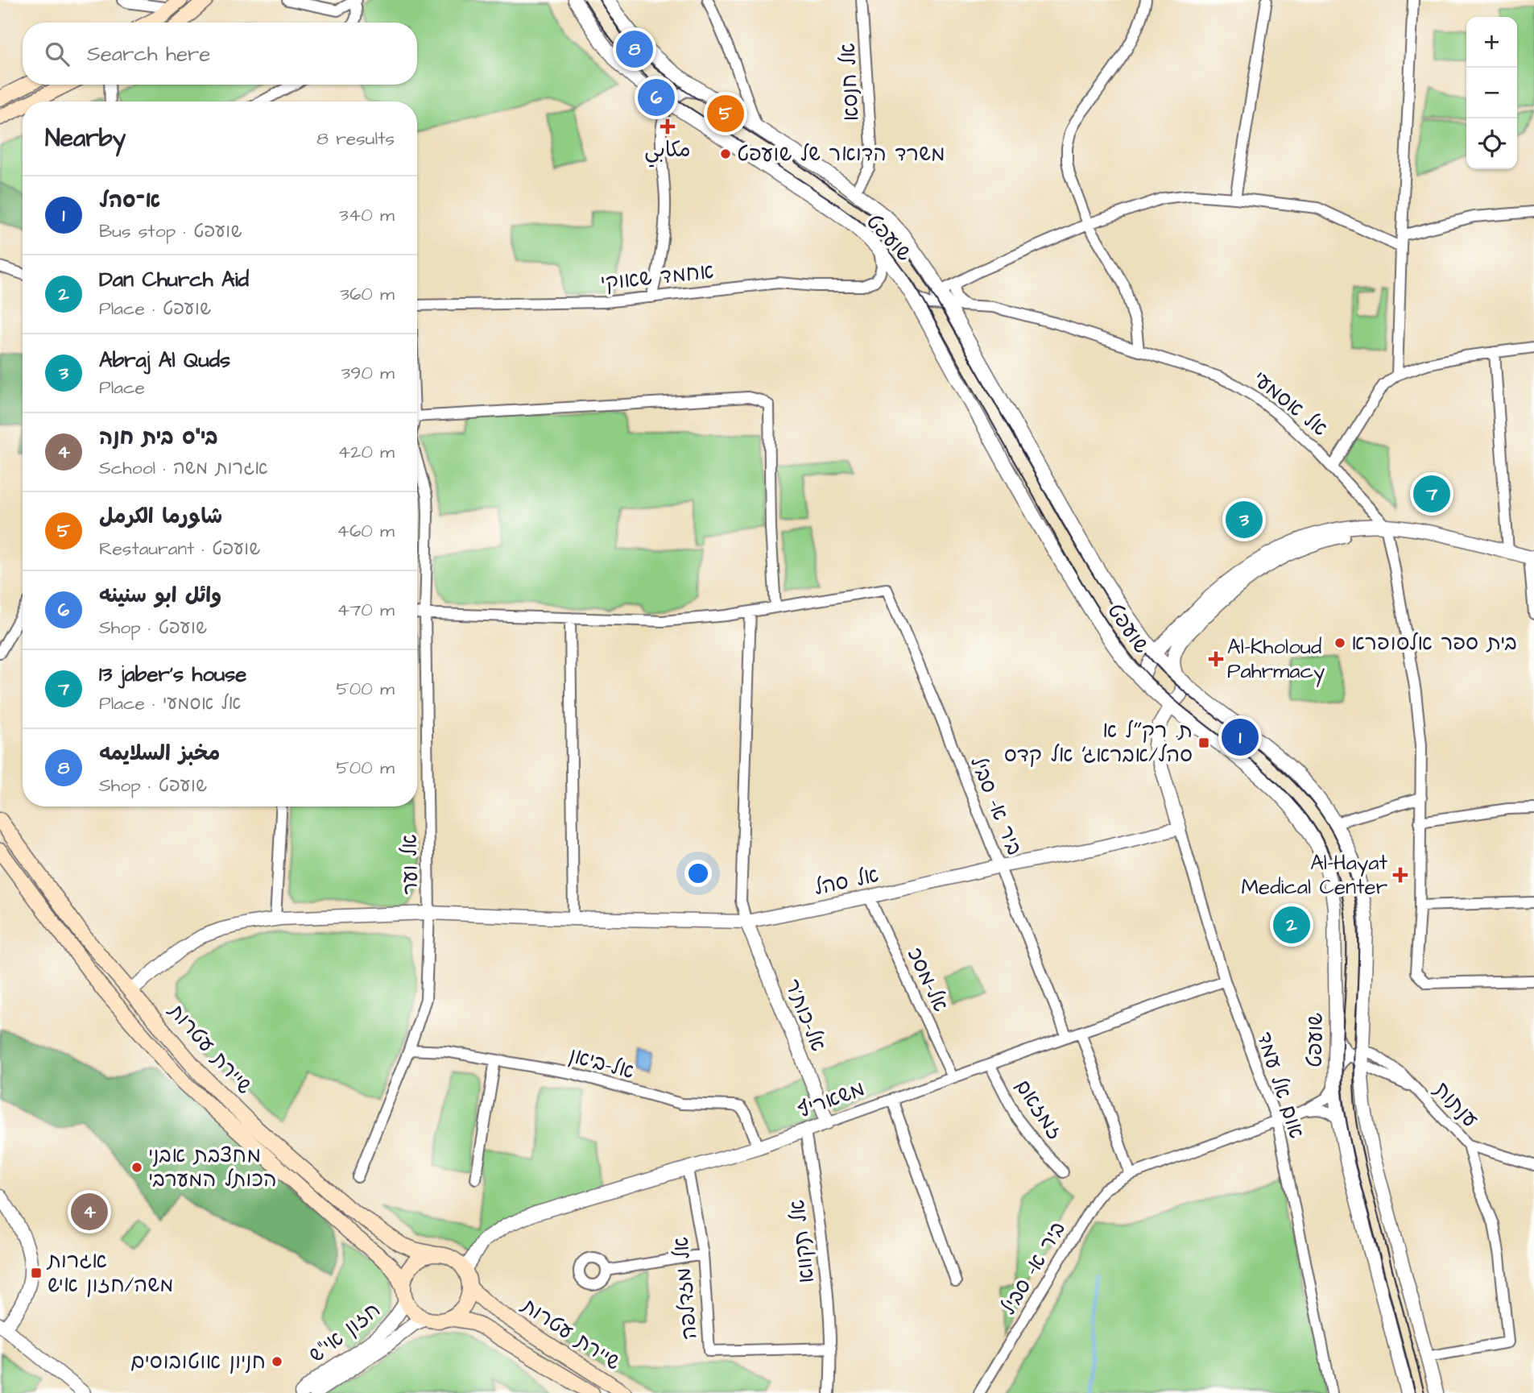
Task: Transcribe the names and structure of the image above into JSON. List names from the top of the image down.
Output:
{
  "streets": {
    "main road": ["שיירת עטרות"],
    "street": [
      "אל חנסא",
      "שועפט",
      "אחמד שאוקי",
      "אל אסמעי",
      "ביר א- סביל",
      "אל וער",
      "אל סהל",
      "אל-מסכ",
      "אל-כות'ר",
      "אל-ביאן",
      "אום אל עמד",
      "משאריף",
      "ענתות",
      "זמזאם",
      "אל תקווא",
      "אל מזדלפה",
      "חזון אי\"ש"
    ]
  },
  "crossings": [
    ["אל חנסא", "שועפט"],
    ["שועפט", "אחמד שאוקי"],
    ["שועפט", "אל אסמעי"],
    ["שועפט", "ביר א- סביל"],
    ["שועפט", "ענתות"],
    ["ביר א- סביל", "אל סהל"],
    ["ביר א- סביל", "אום אל עמד"],
    ["ביר א- סביל", "משאריף"],
    ["אל וער", "אל סהל"],
    ["אל וער", "אל-ביאן"],
    ["אל סהל", "אל-מסכ"],
    ["אל סהל", "אל-כות'ר"],
    ["אל סהל", "שיירת עטרות"],
    ["אל סהל", "אום אל עמד"],
    ["אל-מסכ", "משאריף"],
    ["אל-כות'ר", "משאריף"],
    ["שיירת עטרות", "משאריף"],
    ["שיירת עטרות", "חזון אי\"ש"],
    ["אל-ביאן", "משאריף"],
    ["אום אל עמד", "משאריף"],
    ["משאריף", "זמזאם"],
    ["משאריף", "אל תקווא"],
    ["משאריף", "אל מזדלפה"],
    ["משאריף", "חזון אי\"ש"],
    ["אל תקווא", "אל מזדלפה"]
  ],
  "places": {
    "health": ["مكابي", "Al-Kholoud Pahrmacy", "Al-Hayat Medical Center"],
    "other": [
      "משרד הדואר של שועפט",
      "בית ספר אלסופרא",
      "מחצבת אבני הכותל המערבי",
      "חניון אוטובוסים"
    ],
    "transit": ["ת. רק״ל א סהל/אבראג׳ אל קדס", "אגרות משה/חזון איש"]
  },
  "page": {
    "map_buttons": ["+", "−"],
    "search": "Search here",
    "pins": [
      "8",
      "6",
      "5",
      "7",
      "3",
      "1",
      "2",
      "4"
    ],
    "heading": ["Nearby", "8 results"],
    "list": [
      {
        "mark": "1",
        "name": "א־סהל",
        "note": "Bus stop · שועפט",
        "value": "340 m"
      },
      {
        "mark": "2",
        "name": "Dan Church Aid",
        "note": "Place · שועפט",
        "value": "360 m"
      },
      {
        "mark": "3",
        "name": "Abraj Al Quds",
        "note": "Place",
        "value": "390 m"
      },
      {
        "mark": "4",
        "name": "בי\"ס בית חנה",
        "note": "School · אגרות משה",
        "value": "420 m"
      },
      {
        "mark": "5",
        "name": "شاورما الكرمل",
        "note": "Restaurant · שועפט",
        "value": "460 m"
      },
      {
        "mark": "6",
        "name": "وائل ابو سنينه",
        "note": "Shop · שועפט",
        "value": "470 m"
      },
      {
        "mark": "7",
        "name": "13 jaber's house",
        "note": "Place · אל אסמעי",
        "value": "500 m"
      },
      {
        "mark": "8",
        "name": "مخبز السلايمه",
        "note": "Shop · שועפט",
        "value": "500 m"
      }
    ]
  }
}
